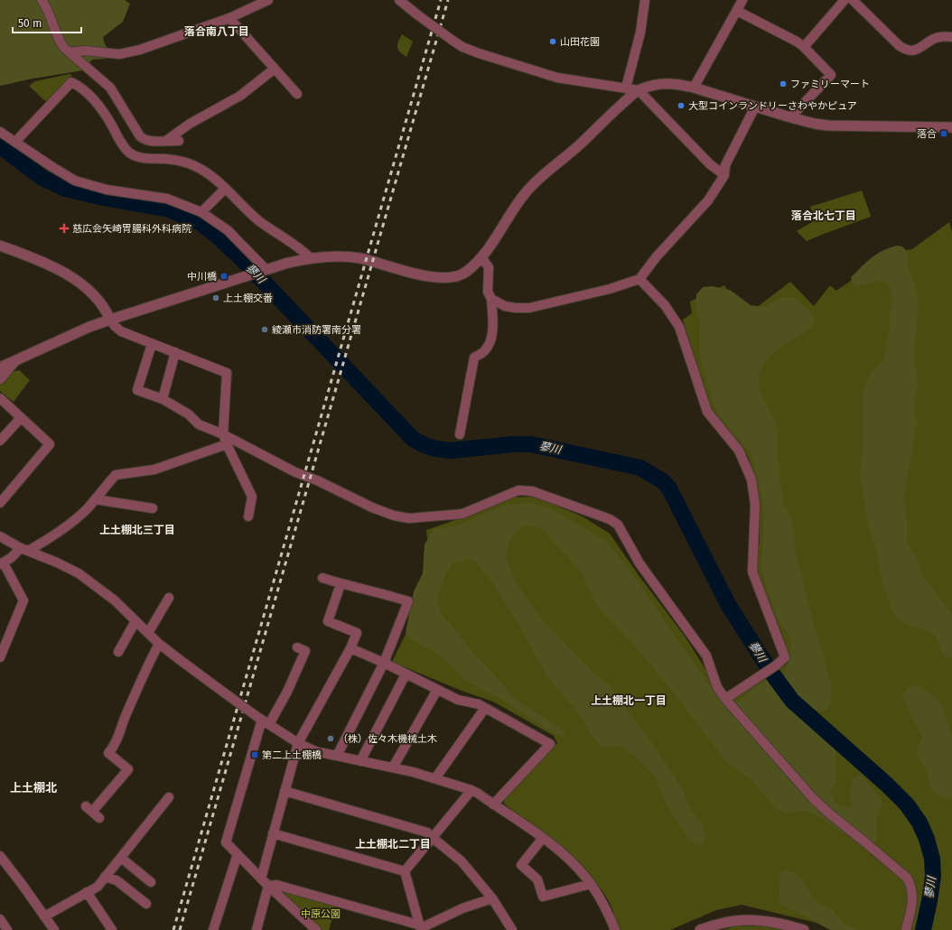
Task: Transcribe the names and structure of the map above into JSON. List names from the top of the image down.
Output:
{
  "districts": [
    "落合南八丁目",
    "落合北七丁目",
    "上土棚北三丁目",
    "上土棚北一丁目",
    "上土棚北",
    "上土棚北二丁目"
  ],
  "water": ["蓼川"],
  "parks": ["中原公園"],
  "places": {
    "other": [
      "山田花園",
      "ファミリーマート",
      "大型コインランドリーさわやかピュア",
      "上土棚交番",
      "綾瀬市消防署南分署",
      "（株）佐々木機械土木"
    ],
    "transit": ["落合", "中川橋", "第二上土棚橋"],
    "health": ["慈広会矢崎胃腸科外科病院"]
  },
  "scale_bar": "50 m"
}
